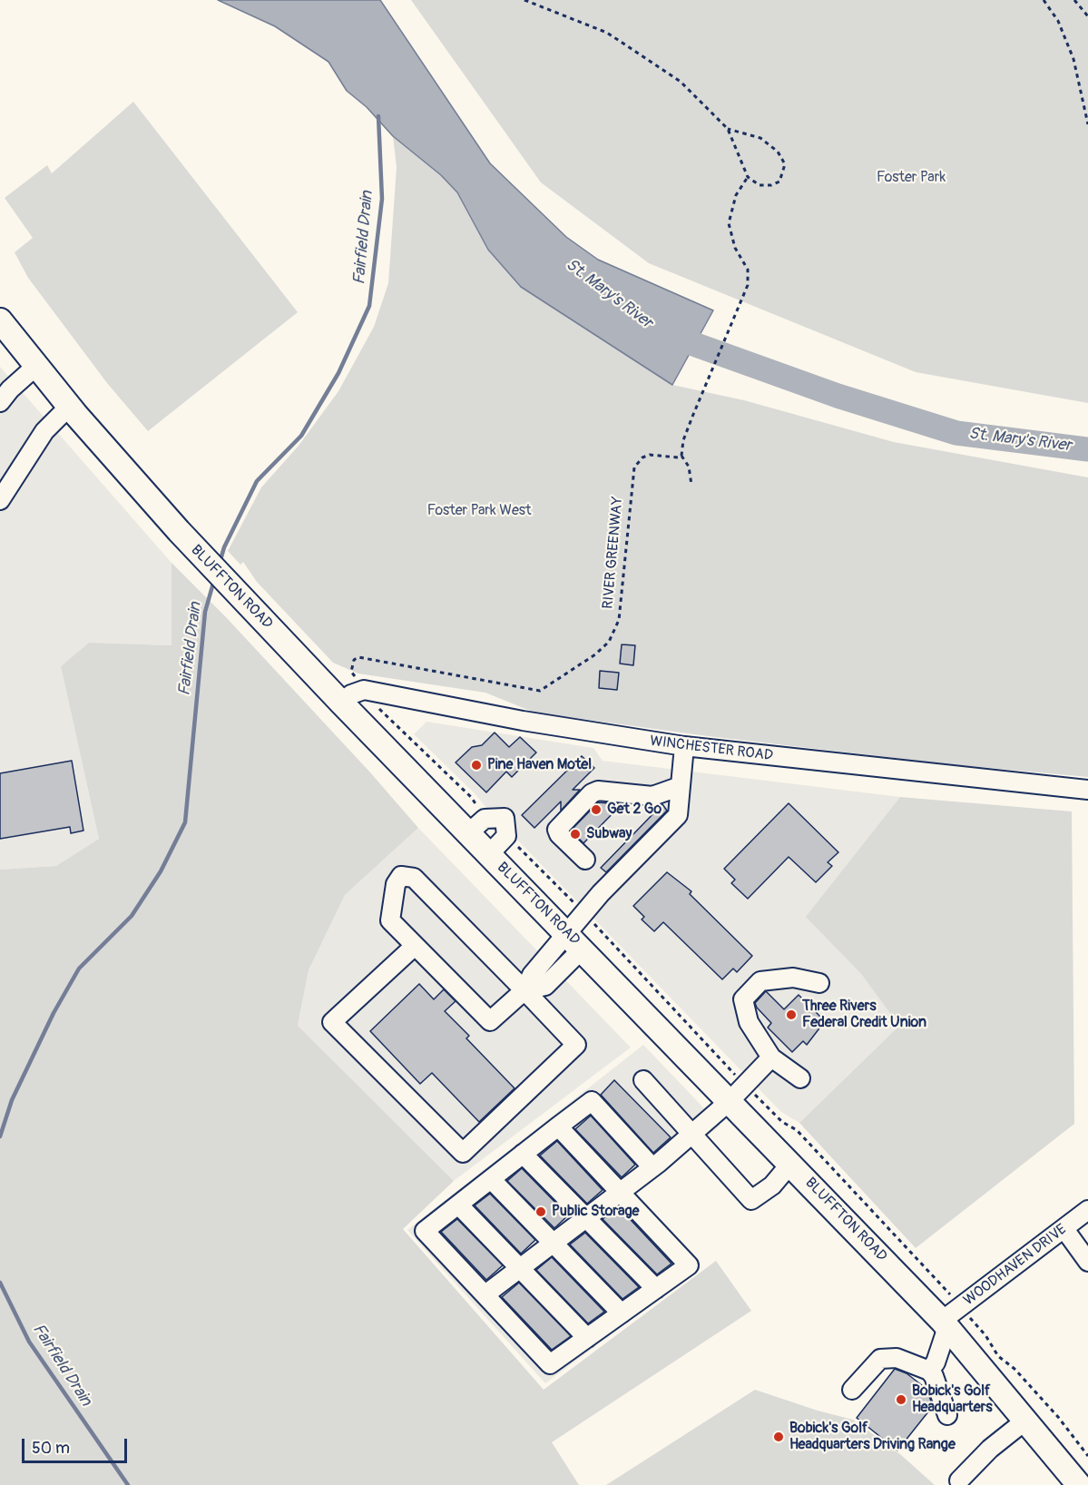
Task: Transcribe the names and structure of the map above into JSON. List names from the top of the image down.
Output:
{
  "streets": {
    "main road": ["BLUFFTON ROAD"],
    "street": ["WINCHESTER ROAD", "WOODHAVEN DRIVE"],
    "path": ["RIVER GREENWAY"]
  },
  "crossings": [
    ["BLUFFTON ROAD", "WINCHESTER ROAD"],
    ["BLUFFTON ROAD", "WOODHAVEN DRIVE"]
  ],
  "water": ["Fairfield Drain", "St. Mary's River"],
  "parks": ["Foster Park", "Foster Park West"],
  "places": [
    "Pine Haven Motel",
    "Get 2 Go",
    "Subway",
    "Three Rivers Federal Credit Union",
    "Public Storage",
    "Bobick's Golf Headquarters",
    "Bobick's Golf Headquarters Driving Range"
  ],
  "scale_bar": "50 m"
}
